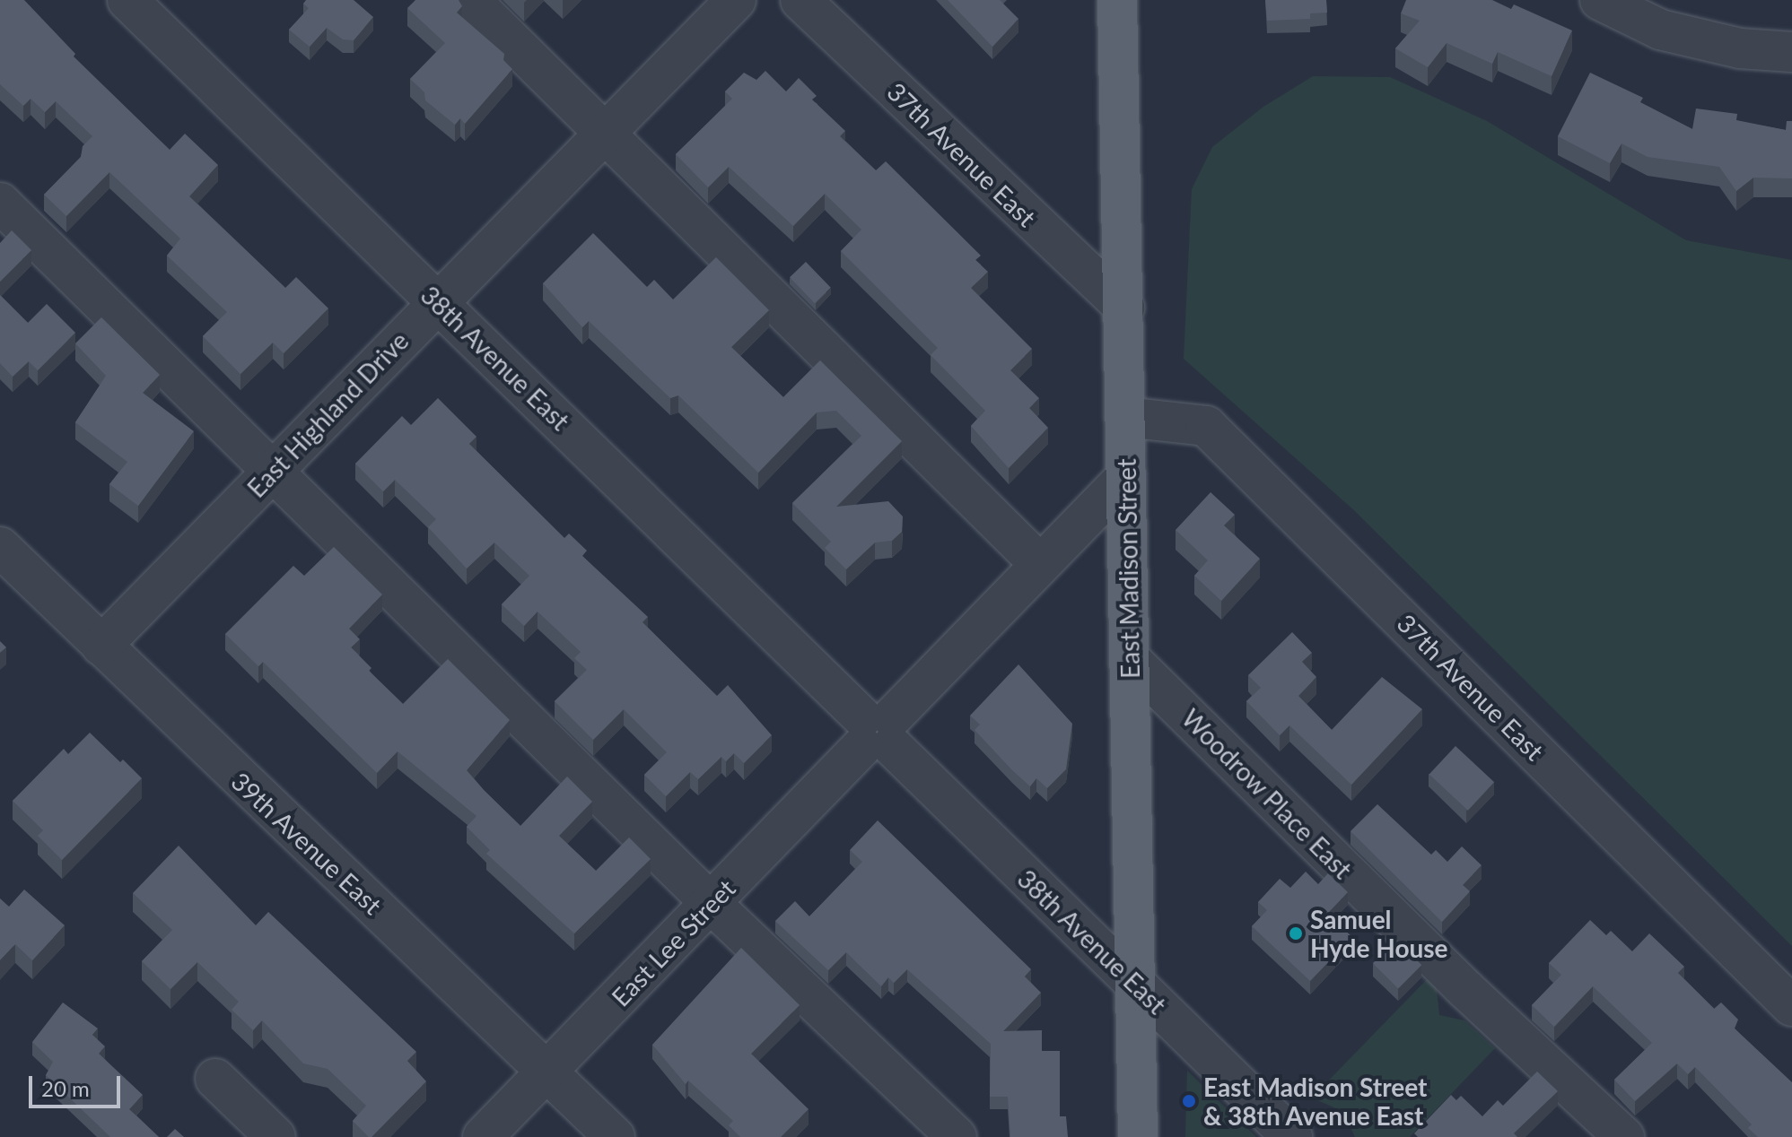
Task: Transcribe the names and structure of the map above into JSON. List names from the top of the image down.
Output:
{
  "streets": {
    "main road": ["East Madison Street"],
    "street": [
      "37th Avenue East",
      "38th Avenue East",
      "East Highland Drive",
      "Woodrow Place East",
      "39th Avenue East",
      "East Lee Street"
    ]
  },
  "crossings": [
    ["37th Avenue East", "East Madison Street"],
    ["38th Avenue East", "East Highland Drive"],
    ["38th Avenue East", "East Madison Street"],
    ["38th Avenue East", "East Lee Street"],
    ["East Highland Drive", "39th Avenue East"],
    ["East Madison Street", "Woodrow Place East"],
    ["East Madison Street", "East Lee Street"],
    ["39th Avenue East", "East Lee Street"]
  ],
  "places": ["Samuel Hyde House", "East Madison Street & 38th Avenue East"],
  "scale_bar": "20 m"
}
